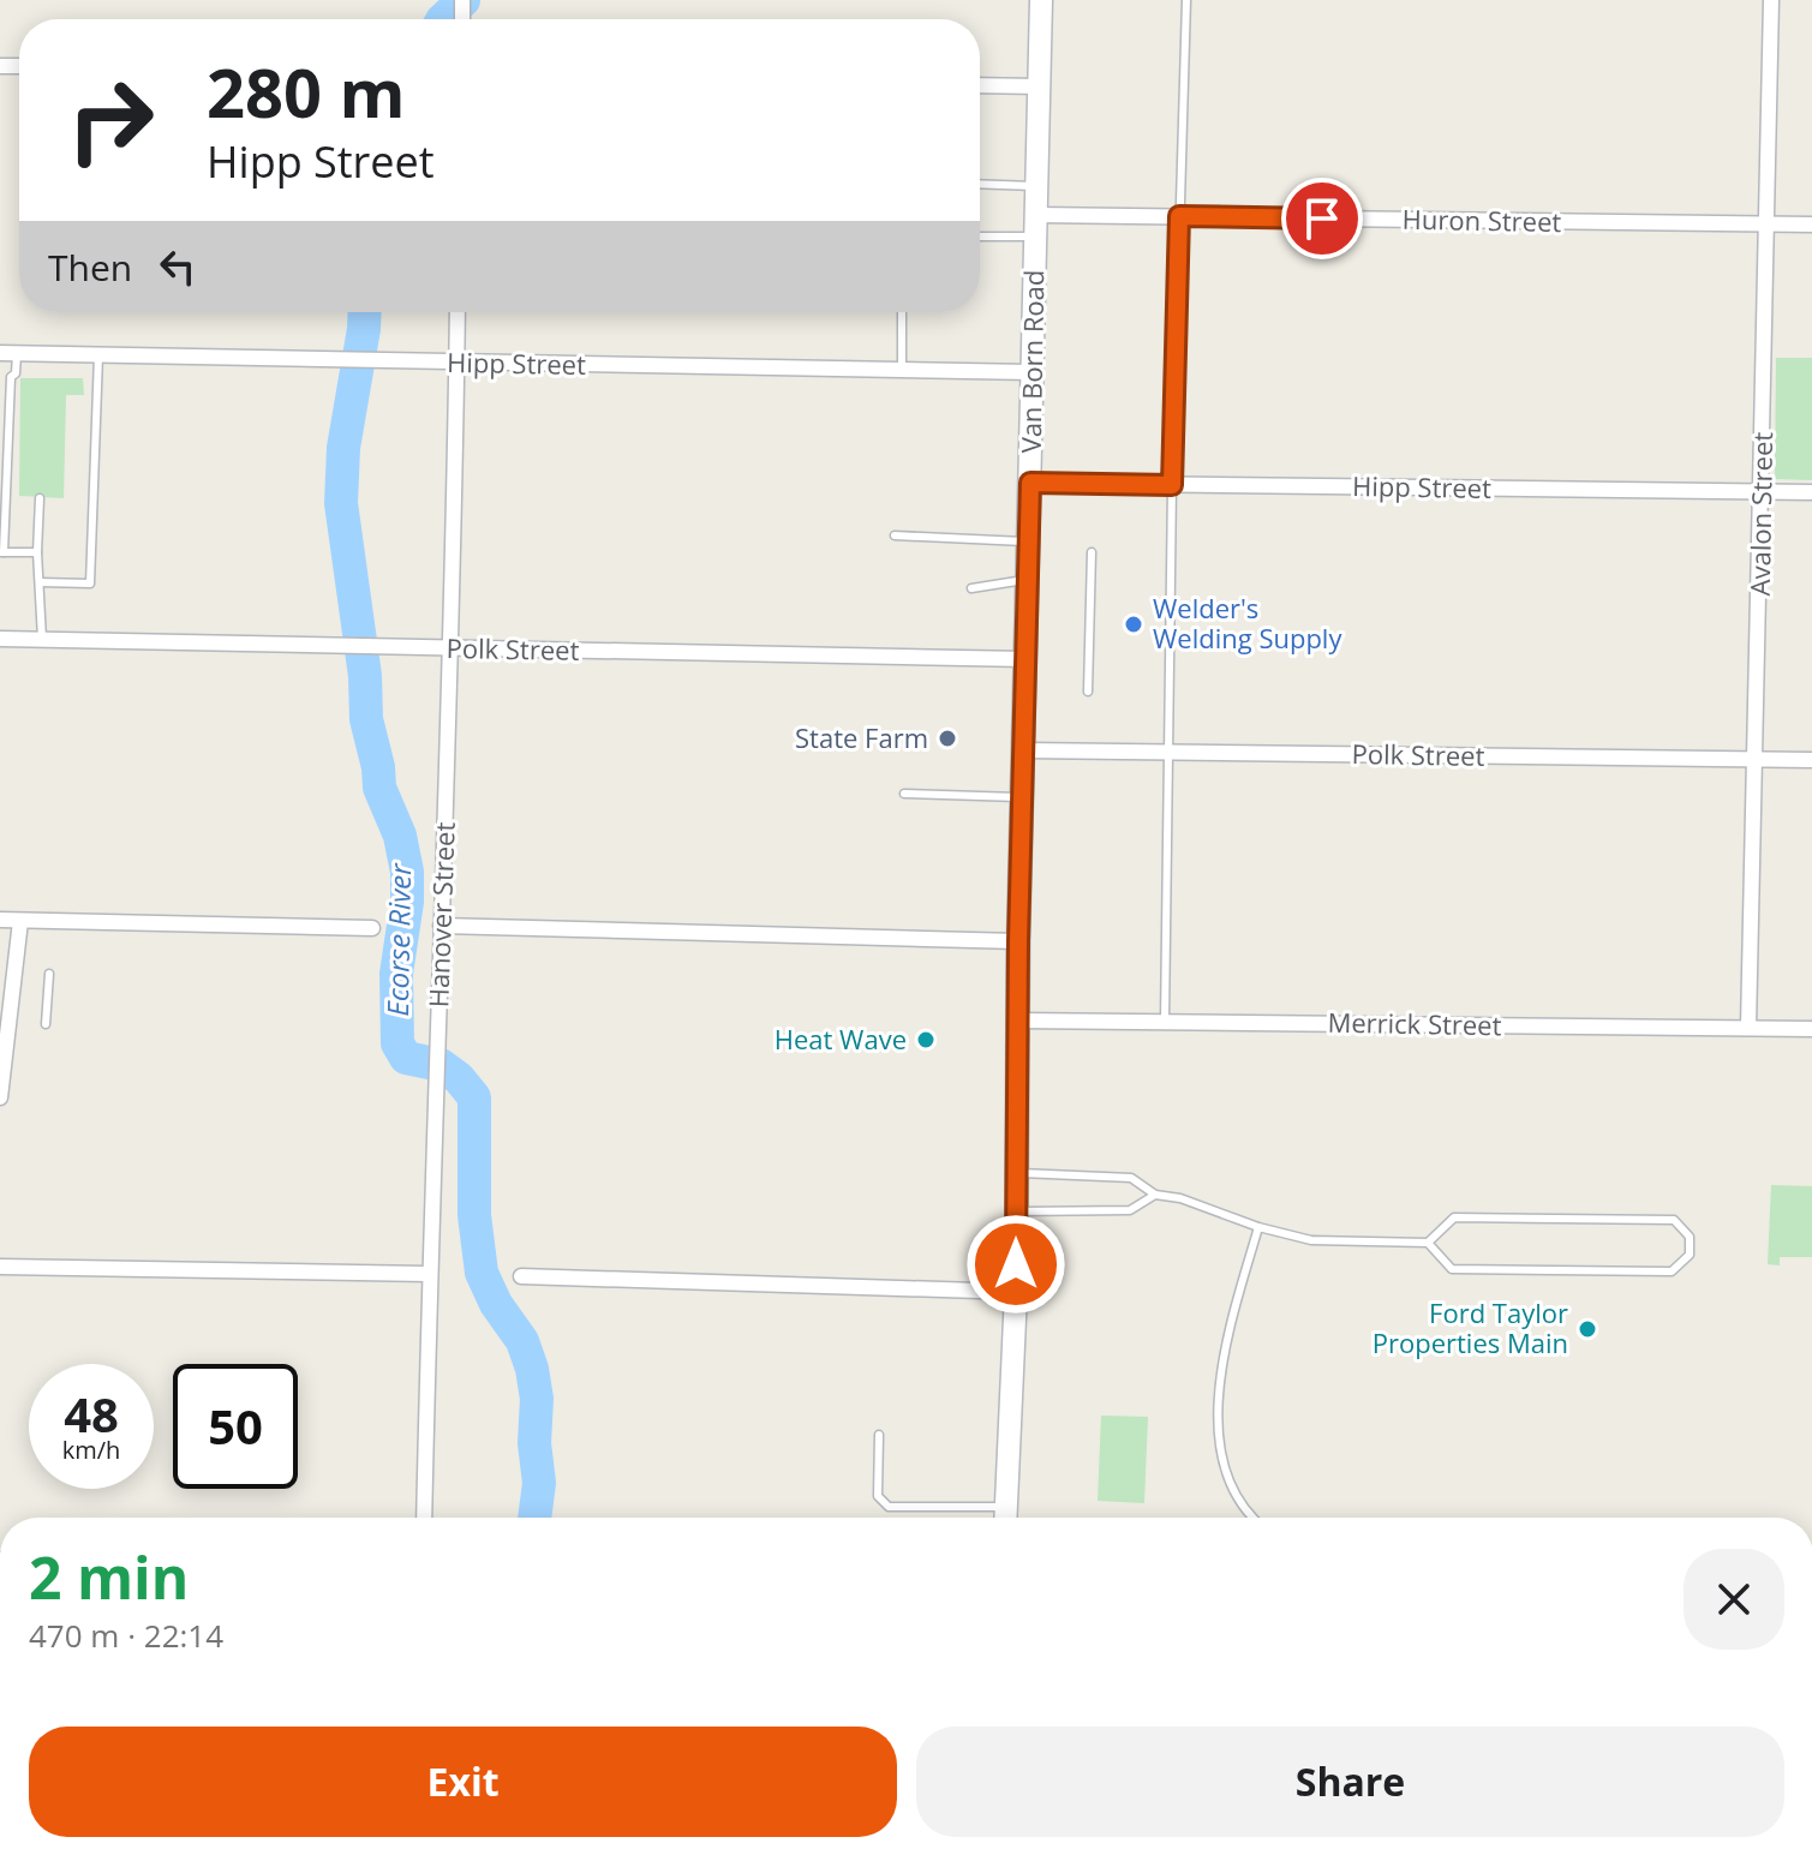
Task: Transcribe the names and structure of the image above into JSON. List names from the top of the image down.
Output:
{
  "streets": {
    "main road": ["Van Born Road"],
    "street": [
      "Huron Street",
      "Hipp Street",
      "Avalon Street",
      "Polk Street",
      "Hanover Street",
      "Merrick Street"
    ]
  },
  "crossings": [
    ["Huron Street", "Van Born Road"],
    ["Huron Street", "Avalon Street"],
    ["Van Born Road", "Hipp Street"],
    ["Van Born Road", "Polk Street"],
    ["Van Born Road", "Merrick Street"],
    ["Hipp Street", "Avalon Street"],
    ["Hipp Street", "Hanover Street"],
    ["Avalon Street", "Polk Street"],
    ["Avalon Street", "Merrick Street"],
    ["Polk Street", "Hanover Street"]
  ],
  "water": ["Ecorse River"],
  "places": [
    "Welder's Welding Supply",
    "State Farm",
    "Heat Wave",
    "Ford Taylor Properties Main"
  ],
  "page": {
    "turn": ["280 m", "Hipp Street"],
    "then": "Then",
    "speed": "48 km/h",
    "limit": "50",
    "heading": ["2 min", "470 m · 22:14"],
    "buttons": ["Exit", "Share"]
  }
}
